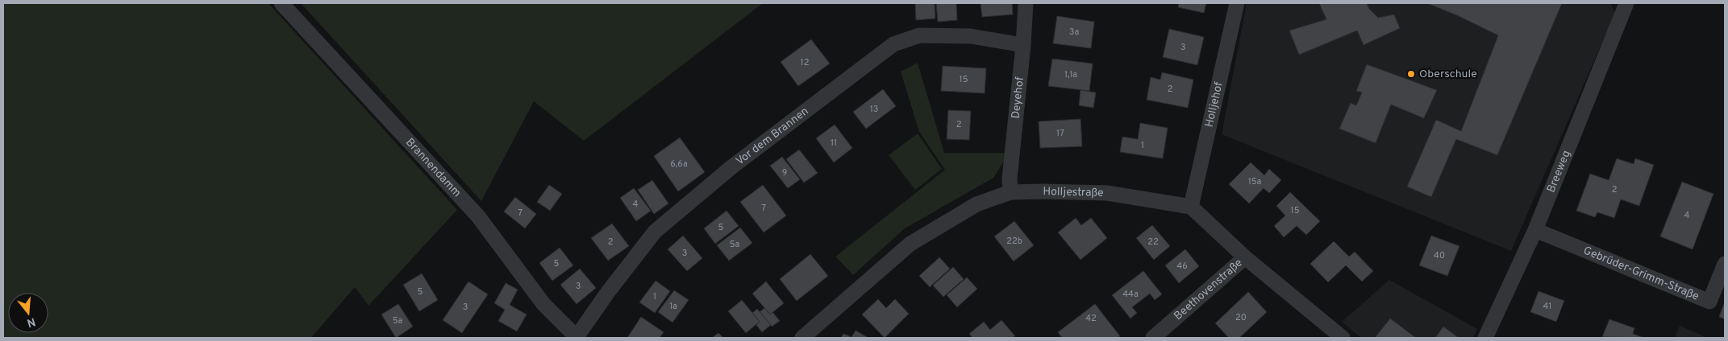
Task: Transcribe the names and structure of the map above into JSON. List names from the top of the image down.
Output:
{
  "streets": {
    "street": [
      "Deyehof",
      "Holljehof",
      "Vor dem Brannen",
      "Brannendamm",
      "Breeweg",
      "Holljestraße",
      "Gebrüder-Grimm-Straße",
      "Beethovenstraße"
    ]
  },
  "crossings": [
    ["Deyehof", "Vor dem Brannen"],
    ["Deyehof", "Holljestraße"],
    ["Holljehof", "Holljestraße"],
    ["Vor dem Brannen", "Brannendamm"],
    ["Breeweg", "Gebrüder-Grimm-Straße"]
  ],
  "places": ["Oberschule"],
  "house_numbers": [
    "3a",
    "3",
    "12",
    "1,1a",
    "15",
    "2",
    "13",
    "2",
    "17",
    "11",
    "1",
    "6,6a",
    "9",
    "15a",
    "2",
    "4",
    "7",
    "15",
    "7",
    "4",
    "5",
    "22b",
    "2",
    "22",
    "5a",
    "3",
    "40",
    "5",
    "46",
    "3",
    "5",
    "44a",
    "1",
    "1a",
    "41",
    "3",
    "20",
    "42",
    "5a"
  ],
  "north": "bottom"
}
